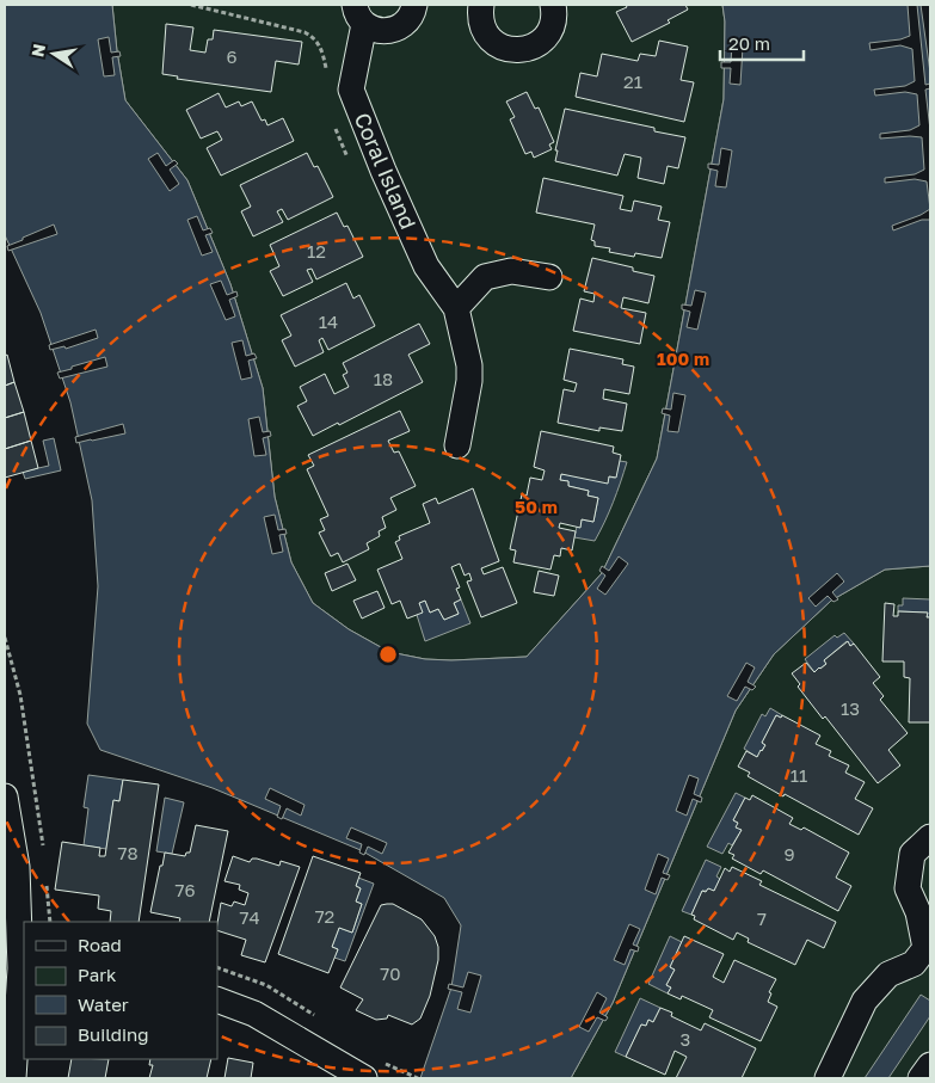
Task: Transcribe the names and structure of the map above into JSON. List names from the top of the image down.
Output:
{
  "streets": {
    "street": ["Coral Island"]
  },
  "house_numbers": [
    "6",
    "21",
    "12",
    "14",
    "18",
    "13",
    "11",
    "78",
    "9",
    "76",
    "72",
    "74",
    "7",
    "70",
    "3"
  ],
  "legend": [
    "Road",
    "Park",
    "Water",
    "Building"
  ],
  "scale_bar": "20 m",
  "north": "left",
  "rings": ["100 m", "50 m"]
}
